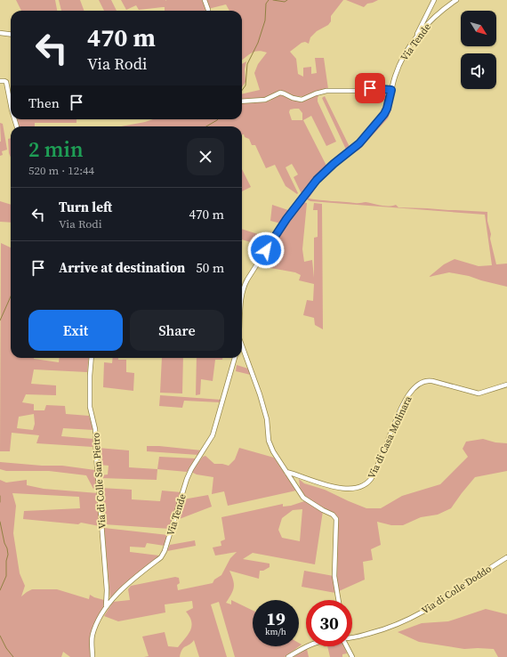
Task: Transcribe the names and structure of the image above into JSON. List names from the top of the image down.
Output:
{
  "streets": {
    "street": [
      "Via Tende",
      "Via di Casa Molinara",
      "Via di Colle San Pietro",
      "Via di Colle Doddo"
    ]
  },
  "crossings": [
    ["Via Tende", "Via di Colle San Pietro"]
  ],
  "north": "bottom right",
  "page": {
    "turn": ["470 m", "Via Rodi"],
    "then": "Then",
    "heading": ["2 min", "520 m · 12:44"],
    "list": [
      {
        "name": "Turn left",
        "note": "Via Rodi",
        "value": "470 m"
      },
      {
        "name": "Arrive at destination",
        "value": "50 m"
      }
    ],
    "buttons": ["Exit", "Share"],
    "speed": "19 km/h",
    "limit": "30"
  }
}
